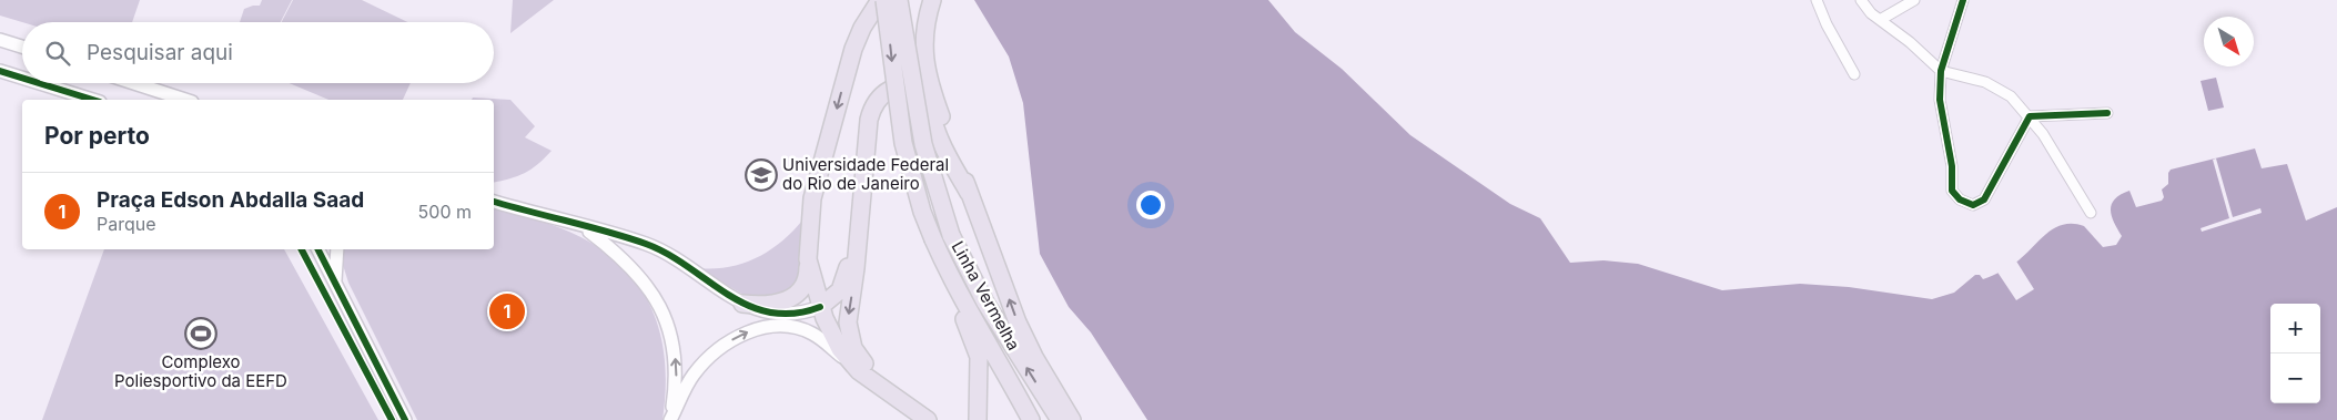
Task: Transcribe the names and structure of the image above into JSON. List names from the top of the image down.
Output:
{
  "streets": {
    "highway": ["Linha Vermelha"]
  },
  "places": {
    "school or university": ["Universidade Federal do Rio de Janeiro"],
    "sports": ["Complexo Poliesportivo da EEFD"]
  },
  "north": "bottom right",
  "page": {
    "search": "Pesquisar aqui",
    "heading": "Por perto",
    "list": [
      {
        "mark": "1",
        "name": "Praça Edson Abdalla Saad",
        "note": "Parque",
        "value": "500 m"
      }
    ],
    "pins": "1",
    "map_buttons": ["+", "−"]
  }
}
